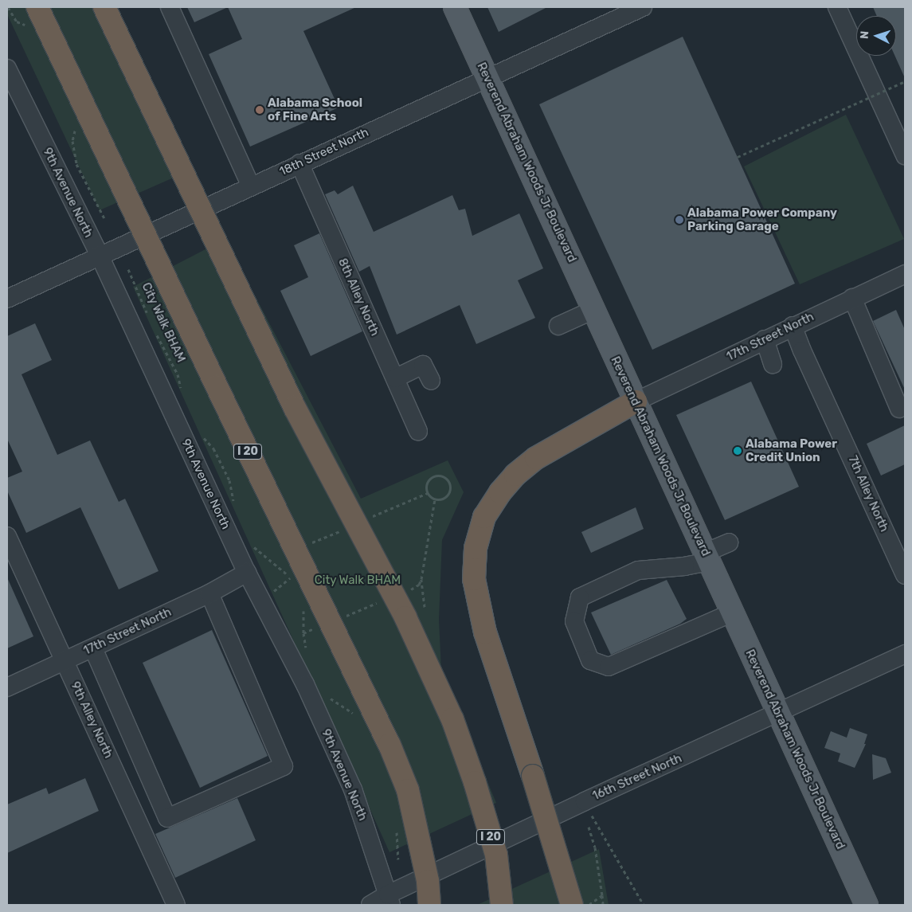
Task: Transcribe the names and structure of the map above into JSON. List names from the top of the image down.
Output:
{
  "streets": {
    "highway": ["I 20"],
    "main road": ["Reverend Abraham Woods Jr Boulevard"],
    "street": [
      "18th Street North",
      "9th Avenue North",
      "8th Alley North",
      "17th Street North",
      "7th Alley North",
      "9th Alley North",
      "16th Street North"
    ],
    "path": ["City Walk BHAM"]
  },
  "crossings": [
    ["18th Street North", "Reverend Abraham Woods Jr Boulevard"],
    ["18th Street North", "9th Avenue North"],
    ["18th Street North", "8th Alley North"],
    ["Reverend Abraham Woods Jr Boulevard", "17th Street North"],
    ["Reverend Abraham Woods Jr Boulevard", "16th Street North"],
    ["9th Avenue North", "17th Street North"],
    ["9th Avenue North", "16th Street North"],
    ["17th Street North", "7th Alley North"],
    ["17th Street North", "9th Alley North"]
  ],
  "parks": ["City Walk BHAM"],
  "places": ["Alabama School of Fine Arts", "Alabama Power Company Parking Garage", "Alabama Power Credit Union"],
  "north": "left"
}
